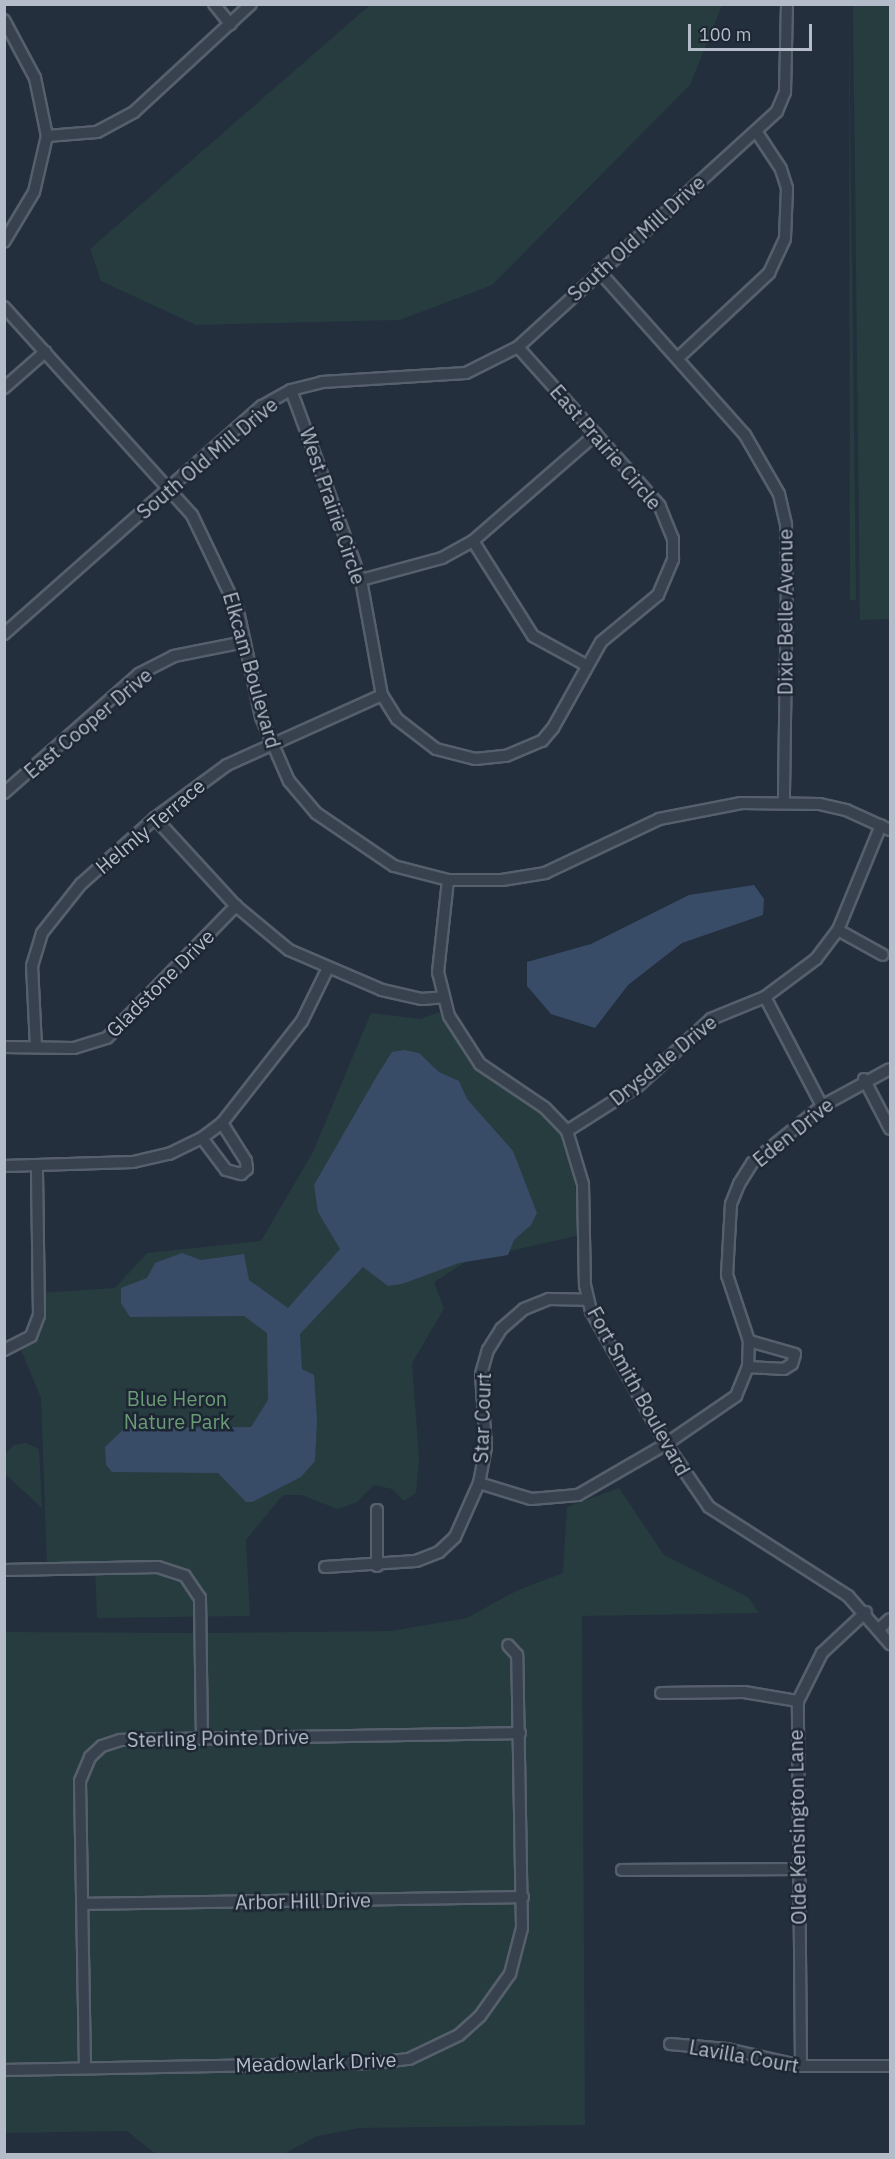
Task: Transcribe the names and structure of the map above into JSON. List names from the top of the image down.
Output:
{
  "streets": {
    "street": [
      "South Old Mill Drive",
      "East Prairie Circle",
      "West Prairie Circle",
      "Dixie Belle Avenue",
      "Elkcam Boulevard",
      "East Cooper Drive",
      "Helmly Terrace",
      "Gladstone Drive",
      "Drysdale Drive",
      "Eden Drive",
      "Fort Smith Boulevard",
      "Star Court",
      "Sterling Pointe Drive",
      "Olde Kensington Lane",
      "Arbor Hill Drive",
      "Lavilla Court",
      "Meadowlark Drive"
    ]
  },
  "crossings": [
    ["South Old Mill Drive", "East Prairie Circle"],
    ["South Old Mill Drive", "West Prairie Circle"],
    ["South Old Mill Drive", "Dixie Belle Avenue"],
    ["South Old Mill Drive", "Elkcam Boulevard"],
    ["East Prairie Circle", "West Prairie Circle"],
    ["East Prairie Circle", "Helmly Terrace"],
    ["West Prairie Circle", "Helmly Terrace"],
    ["Dixie Belle Avenue", "Elkcam Boulevard"],
    ["Elkcam Boulevard", "East Cooper Drive"],
    ["Elkcam Boulevard", "Helmly Terrace"],
    ["Elkcam Boulevard", "Drysdale Drive"],
    ["Elkcam Boulevard", "Fort Smith Boulevard"],
    ["Helmly Terrace", "Gladstone Drive"],
    ["Drysdale Drive", "Fort Smith Boulevard"],
    ["Eden Drive", "Fort Smith Boulevard"],
    ["Eden Drive", "Star Court"],
    ["Fort Smith Boulevard", "Star Court"],
    ["Fort Smith Boulevard", "Olde Kensington Lane"],
    ["Sterling Pointe Drive", "Arbor Hill Drive"],
    ["Sterling Pointe Drive", "Meadowlark Drive"],
    ["Olde Kensington Lane", "Lavilla Court"],
    ["Arbor Hill Drive", "Meadowlark Drive"]
  ],
  "parks": ["Blue Heron Nature Park"],
  "scale_bar": "100 m"
}
